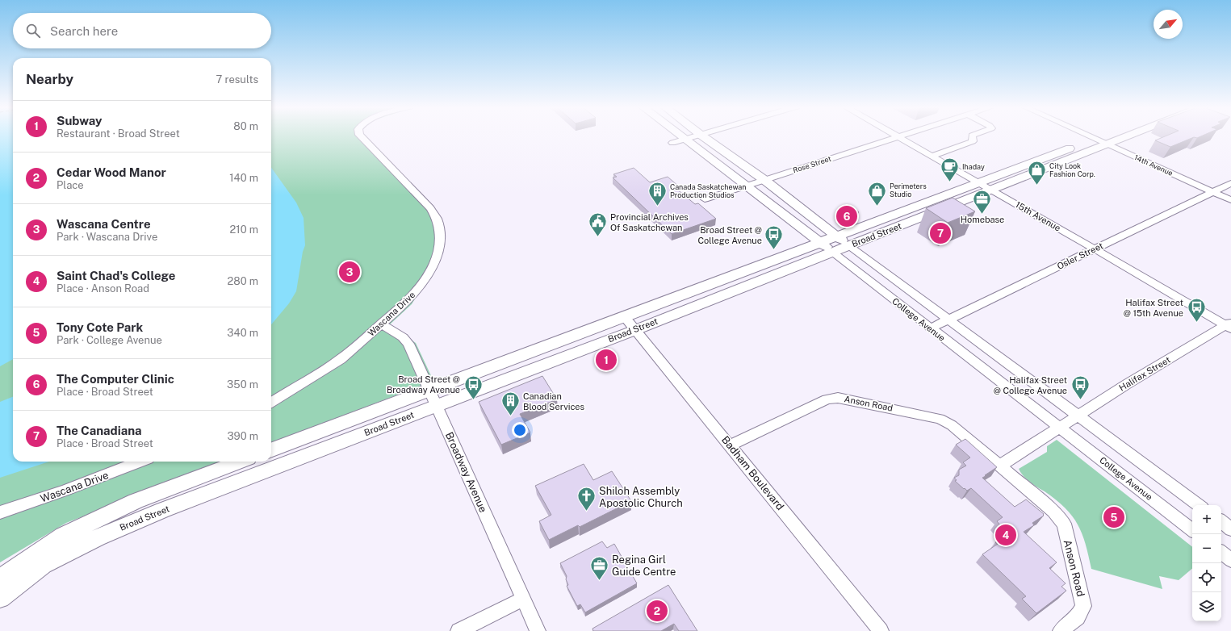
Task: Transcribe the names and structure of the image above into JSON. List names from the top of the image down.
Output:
{
  "streets": {
    "main road": ["Broad Street", "College Avenue"],
    "street": [
      "Rose Street",
      "14th Avenue",
      "15th Avenue",
      "Osler Street",
      "Wascana Drive",
      "Halifax Street",
      "Anson Road",
      "Broadway Avenue",
      "Badham Boulevard"
    ]
  },
  "crossings": [
    ["Rose Street", "15th Avenue"],
    ["Rose Street", "College Avenue"],
    ["14th Avenue", "Broad Street"],
    ["14th Avenue", "Osler Street"],
    ["15th Avenue", "Broad Street"],
    ["15th Avenue", "Osler Street"],
    ["15th Avenue", "Halifax Street"],
    ["Broad Street", "College Avenue"],
    ["Broad Street", "Broadway Avenue"],
    ["Broad Street", "Badham Boulevard"],
    ["Osler Street", "College Avenue"],
    ["Wascana Drive", "Broadway Avenue"],
    ["College Avenue", "Halifax Street"],
    ["Anson Road", "Badham Boulevard"]
  ],
  "places": {
    "cafe": ["Ihaday"],
    "shop": ["City Look Fashion Corp.", "Perimeters Studio"],
    "building": ["Canada Saskatchewan Production Studios", "Canadian Blood Services"],
    "office": ["Homebase", "Regina Girl Guide Centre"],
    "public building": ["Provincial Archives Of Saskatchewan"],
    "bus stop": [
      "Broad Street @ College Avenue",
      "Halifax Street @ 15th Avenue",
      "Broad Street @ Broadway Avenue",
      "Halifax Street @ College Avenue"
    ],
    "church": ["Shiloh Assembly Apostolic Church"]
  },
  "north": "top right",
  "page": {
    "search": "Search here",
    "heading": ["Nearby", "7 results"],
    "list": [
      {
        "mark": "1",
        "name": "Subway",
        "note": "Restaurant · Broad Street",
        "value": "80 m"
      },
      {
        "mark": "2",
        "name": "Cedar Wood Manor",
        "note": "Place",
        "value": "140 m"
      },
      {
        "mark": "3",
        "name": "Wascana Centre",
        "note": "Park · Wascana Drive",
        "value": "210 m"
      },
      {
        "mark": "4",
        "name": "Saint Chad's College",
        "note": "Place · Anson Road",
        "value": "280 m"
      },
      {
        "mark": "5",
        "name": "Tony Cote Park",
        "note": "Park · College Avenue",
        "value": "340 m"
      },
      {
        "mark": "6",
        "name": "The Computer Clinic",
        "note": "Place · Broad Street",
        "value": "350 m"
      },
      {
        "mark": "7",
        "name": "The Canadiana",
        "note": "Place · Broad Street",
        "value": "390 m"
      }
    ],
    "pins": [
      "6",
      "7",
      "3",
      "1",
      "5",
      "4",
      "2"
    ],
    "map_buttons": ["+", "−"]
  }
}
